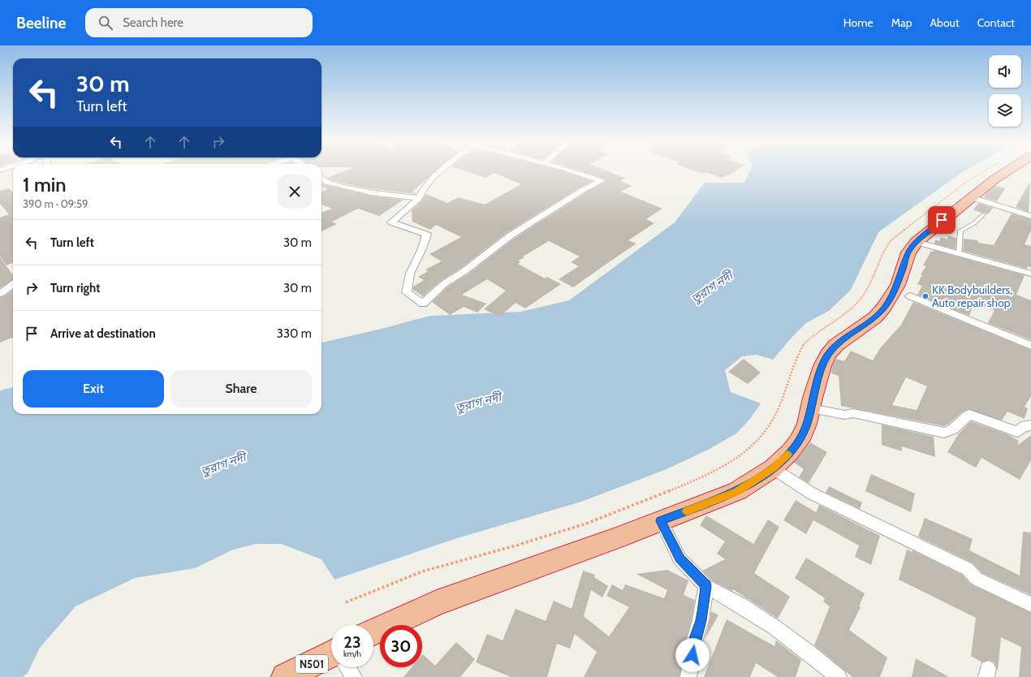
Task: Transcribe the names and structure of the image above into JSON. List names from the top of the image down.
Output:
{
  "streets": {
    "highway": ["N501"]
  },
  "water": ["তুরাগ নদী"],
  "places": ["KK Bodybuilders, Auto repair shop"],
  "page": {
    "header": "Beeline",
    "search": "Search here",
    "nav": [
      "Home",
      "Map",
      "About",
      "Contact"
    ],
    "turn": ["30 m", "Turn left"],
    "heading": ["1 min", "390 m · 09:59"],
    "list": [
      {
        "name": "Turn left",
        "value": "30 m"
      },
      {
        "name": "Turn right",
        "value": "30 m"
      },
      {
        "name": "Arrive at destination",
        "value": "330 m"
      }
    ],
    "buttons": ["Exit", "Share"],
    "speed": "23 km/h",
    "limit": "30"
  }
}
